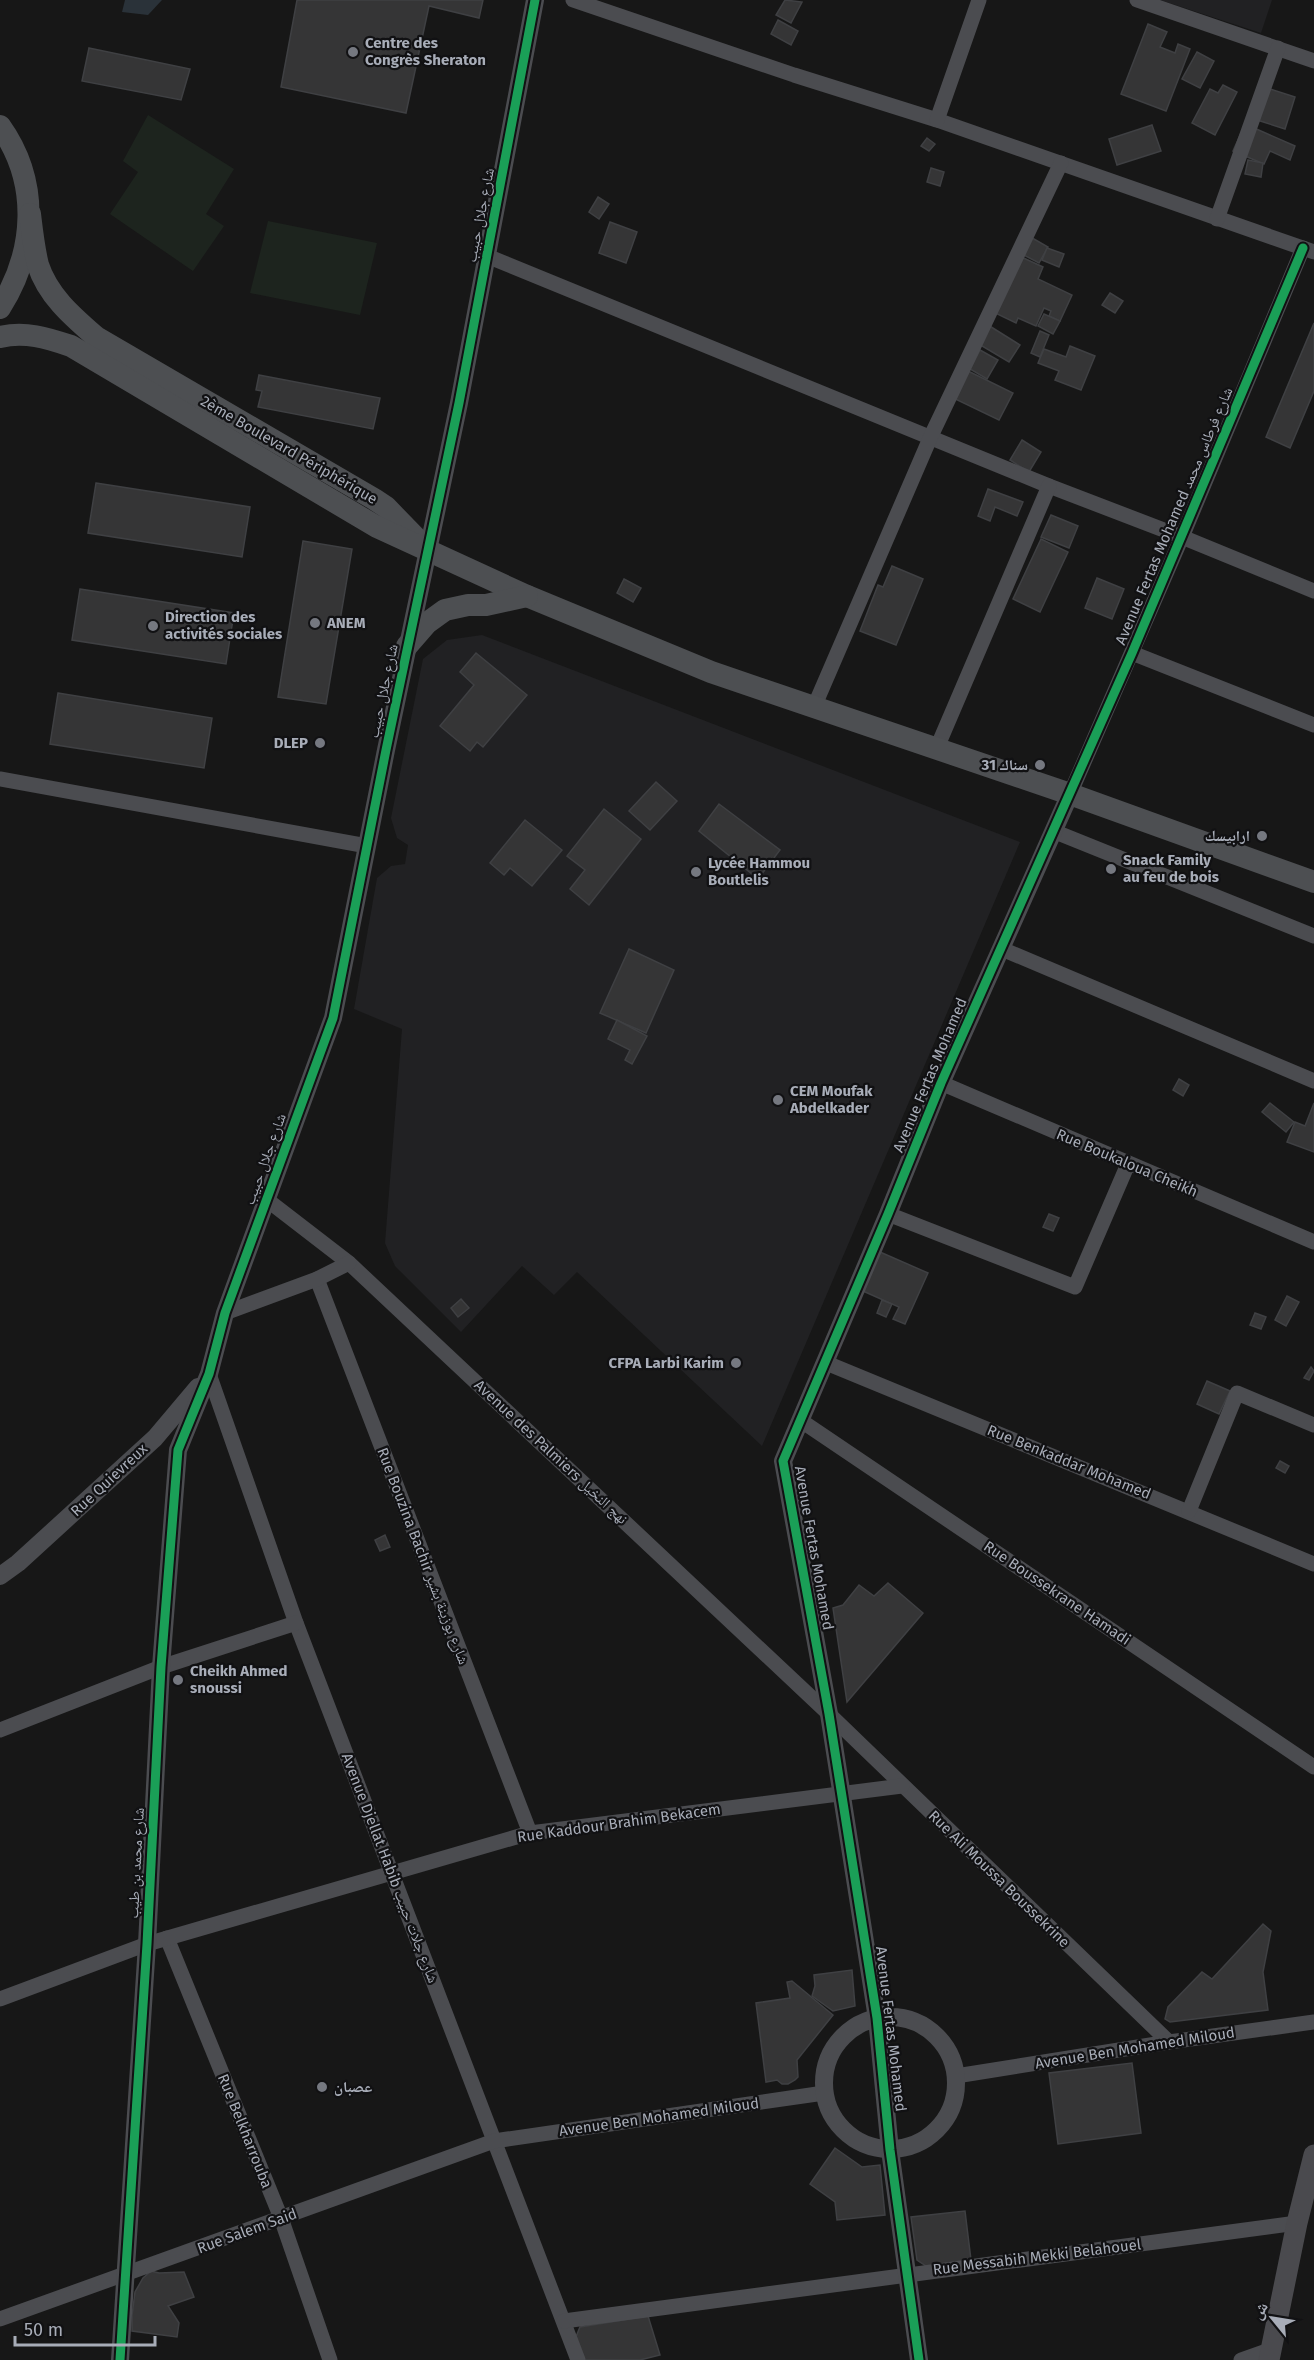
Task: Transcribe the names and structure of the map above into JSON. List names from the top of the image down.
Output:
{
  "streets": {
    "main road": ["2ème Boulevard Périphérique"],
    "street": [
      "شارع جلال حبيب",
      "Avenue Fertas Mohamed شارع فرطاس محمد",
      "Avenue Fertas Mohamed",
      "Rue Boukaloua Cheikh",
      "Avenue des Palmiers نهج النخيل",
      "Rue Benkaddar Mohamed",
      "Rue Quievreux",
      "Rue Bouzina Bachir شارع بوزينة بشير",
      "Rue Boussekrane Hamadi",
      "Rue Kaddour Brahim Bekacem",
      "شارع محمد بن طيب",
      "Avenue Djellat Habib شارع جلات حبيب",
      "Rue Ali Moussa Boussekrine",
      "Avenue Ben Mohamed Miloud",
      "Rue Belkharrouba",
      "Rue Salem Said",
      "Rue Messabih Mekki Belahouel"
    ]
  },
  "crossings": [
    ["شارع جلال حبيب", "2ème Boulevard Périphérique"],
    ["شارع جلال حبيب", "Avenue des Palmiers نهج النخيل"],
    ["شارع جلال حبيب", "Rue Quievreux"],
    ["شارع جلال حبيب", "شارع محمد بن طيب"],
    ["شارع جلال حبيب", "Avenue Djellat Habib شارع جلات حبيب"],
    ["Avenue Fertas Mohamed شارع فرطاس محمد", "Avenue Fertas Mohamed"],
    ["Avenue Fertas Mohamed", "Rue Boukaloua Cheikh"],
    ["Avenue Fertas Mohamed", "Avenue des Palmiers نهج النخيل"],
    ["Avenue Fertas Mohamed", "Rue Benkaddar Mohamed"],
    ["Avenue Fertas Mohamed", "Rue Boussekrane Hamadi"],
    ["Avenue Fertas Mohamed", "Rue Kaddour Brahim Bekacem"],
    ["Avenue Fertas Mohamed", "Rue Ali Moussa Boussekrine"],
    ["Avenue Fertas Mohamed", "Rue Messabih Mekki Belahouel"],
    ["Avenue des Palmiers نهج النخيل", "Rue Ali Moussa Boussekrine"],
    ["Rue Quievreux", "شارع محمد بن طيب"],
    ["Rue Quievreux", "Avenue Djellat Habib شارع جلات حبيب"],
    ["Rue Bouzina Bachir شارع بوزينة بشير", "Rue Kaddour Brahim Bekacem"],
    ["Rue Kaddour Brahim Bekacem", "شارع محمد بن طيب"],
    ["Rue Kaddour Brahim Bekacem", "Avenue Djellat Habib شارع جلات حبيب"],
    ["Rue Kaddour Brahim Bekacem", "Rue Ali Moussa Boussekrine"],
    ["Rue Kaddour Brahim Bekacem", "Rue Belkharrouba"],
    ["شارع محمد بن طيب", "Avenue Djellat Habib شارع جلات حبيب"],
    ["شارع محمد بن طيب", "Rue Salem Said"],
    ["Avenue Djellat Habib شارع جلات حبيب", "Avenue Ben Mohamed Miloud"],
    ["Avenue Djellat Habib شارع جلات حبيب", "Rue Salem Said"],
    ["Avenue Djellat Habib شارع جلات حبيب", "Rue Messabih Mekki Belahouel"],
    ["Rue Ali Moussa Boussekrine", "Avenue Ben Mohamed Miloud"],
    ["Avenue Ben Mohamed Miloud", "Rue Salem Said"],
    ["Rue Belkharrouba", "Rue Salem Said"]
  ],
  "places": [
    "Centre des Congrès Sheraton",
    "ANEM",
    "Direction des activités sociales",
    "DLEP",
    "سناك 31",
    "ارابيسك",
    "Snack Family au feu de bois",
    "Lycée Hammou Boutlelis",
    "CEM Moufak Abdelkader",
    "CFPA Larbi Karim",
    "Cheikh Ahmed snoussi",
    "عصبان"
  ],
  "scale_bar": "50 m",
  "north": "top left"
}
